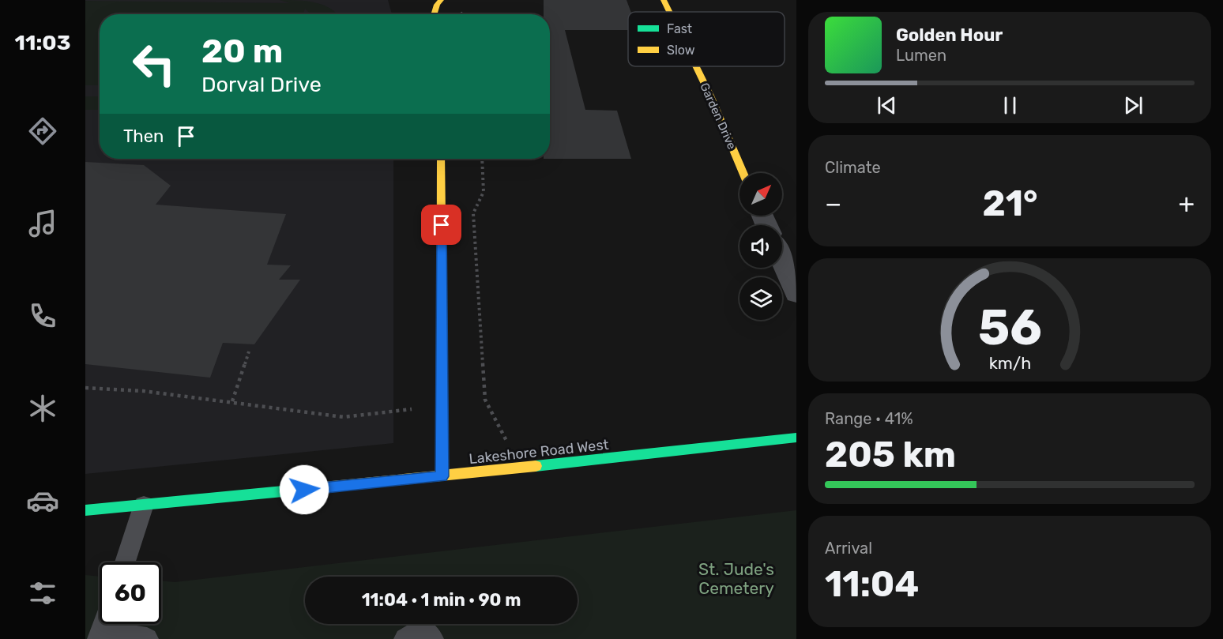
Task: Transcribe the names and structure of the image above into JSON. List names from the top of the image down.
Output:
{
  "streets": {
    "main road": ["Garden Drive", "Lakeshore Road West"]
  },
  "parks": ["St. Jude's Cemetery"],
  "legend": ["Fast", "Slow"],
  "north": "top right",
  "page": {
    "tabs": "11:03",
    "turn": ["20 m", "Dorval Drive"],
    "song": ["Golden Hour", "Lumen"],
    "then": "Then",
    "tile": [
      "Climate",
      ["Range · 41%", "205 km"],
      ["Arrival", "11:04"]
    ],
    "heat": ["−", "21°", "+"],
    "limit": "60",
    "trip": "11:04 · 1 min · 90 m",
    "gauge": ["56", "km/h"]
  }
}
